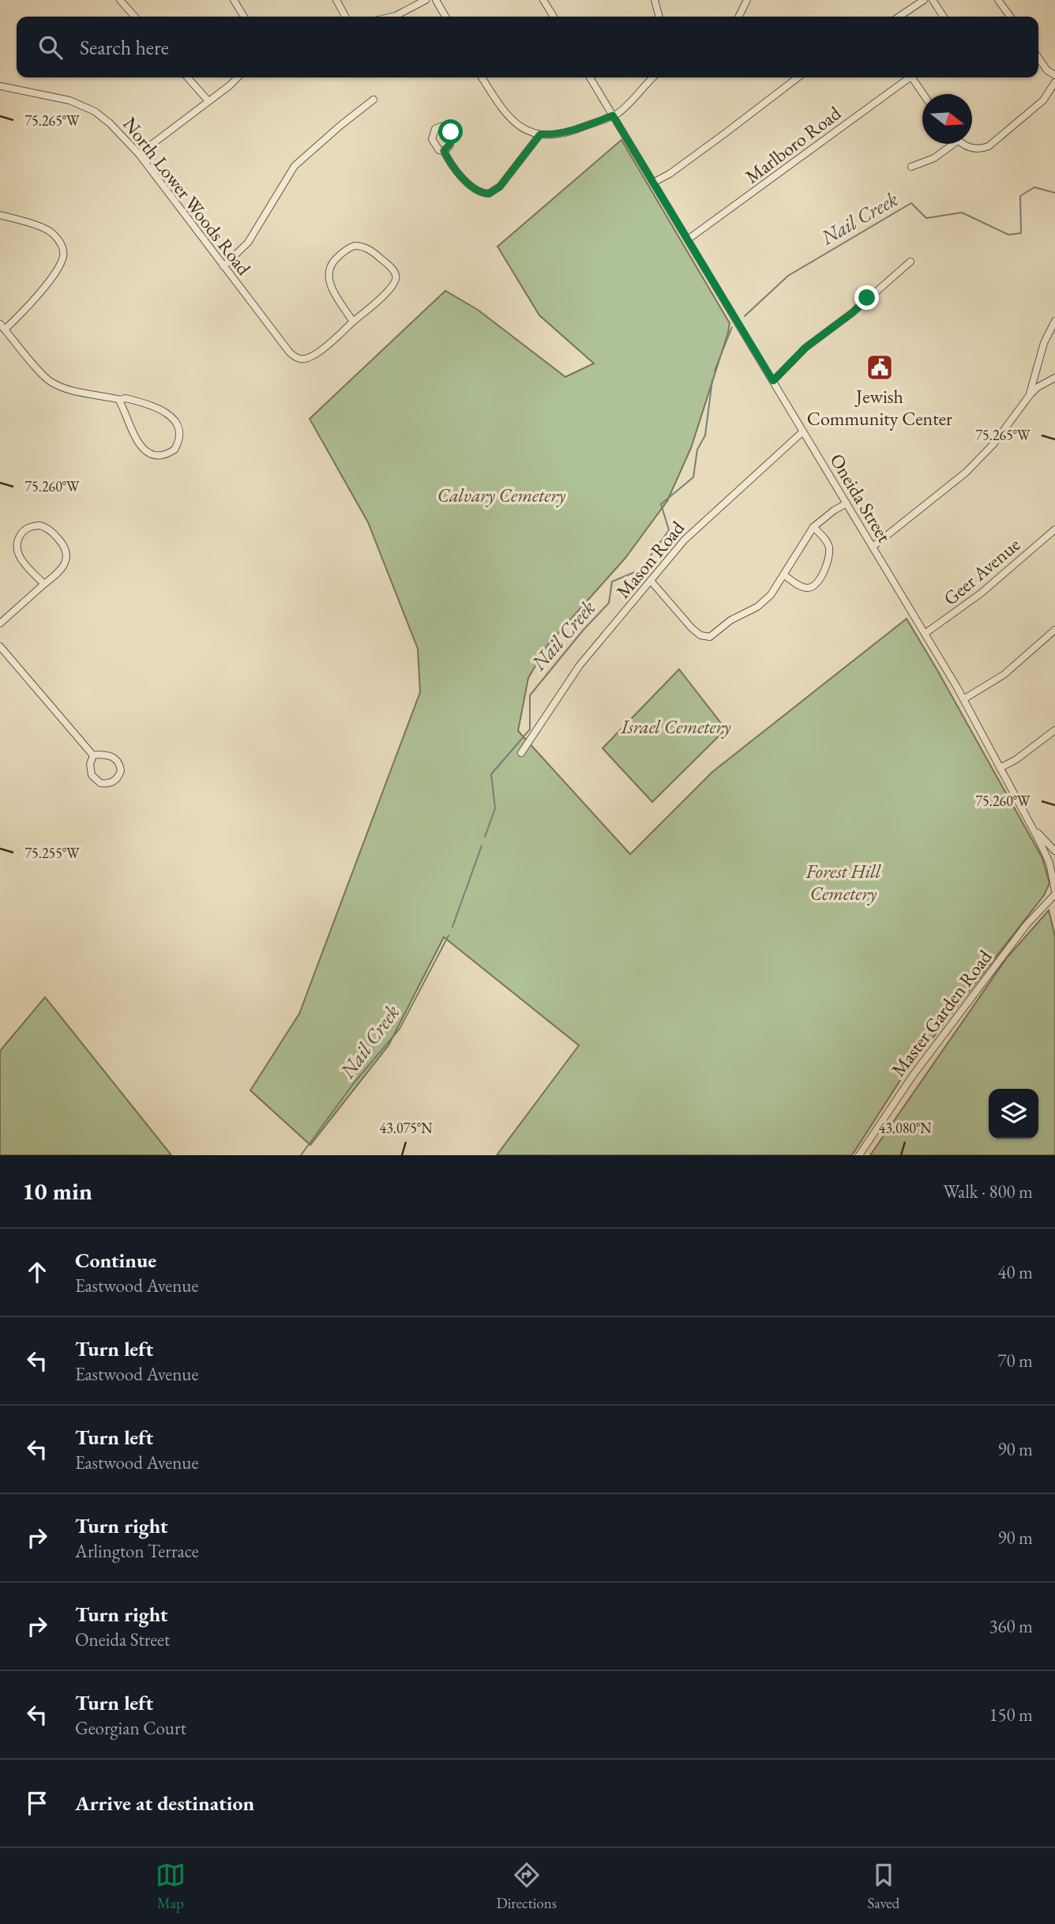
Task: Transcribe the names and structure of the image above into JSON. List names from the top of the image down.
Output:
{
  "streets": {
    "street": [
      "Marlboro Road",
      "North Lower Woods Road",
      "Oneida Street",
      "Mason Road",
      "Geer Avenue",
      "Master Garden Road"
    ]
  },
  "crossings": [
    ["Marlboro Road", "Oneida Street"],
    ["Oneida Street", "Mason Road"],
    ["Oneida Street", "Geer Avenue"],
    ["Oneida Street", "Master Garden Road"]
  ],
  "water": ["Nail Creek"],
  "parks": ["Calvary Cemetery", "Israel Cemetery", "Forest Hill Cemetery"],
  "places": {
    "public building": ["Jewish Community Center"]
  },
  "north": "right",
  "page": {
    "search": "Search here",
    "heading": ["10 min", "Walk · 800 m"],
    "list": [
      ["Continue", "Eastwood Avenue", "40 m"],
      ["Turn left", "Eastwood Avenue", "70 m"],
      ["Turn left", "Eastwood Avenue", "90 m"],
      ["Turn right", "Arlington Terrace", "90 m"],
      ["Turn right", "Oneida Street", "360 m"],
      ["Turn left", "Georgian Court", "150 m"],
      "Arrive at destination"
    ],
    "nav": ["Map", "Directions", "Saved"]
  },
  "coordinates": [
    "75.265°W",
    "75.260°W",
    "75.255°W",
    "43.075°N",
    "43.080°N"
  ]
}
